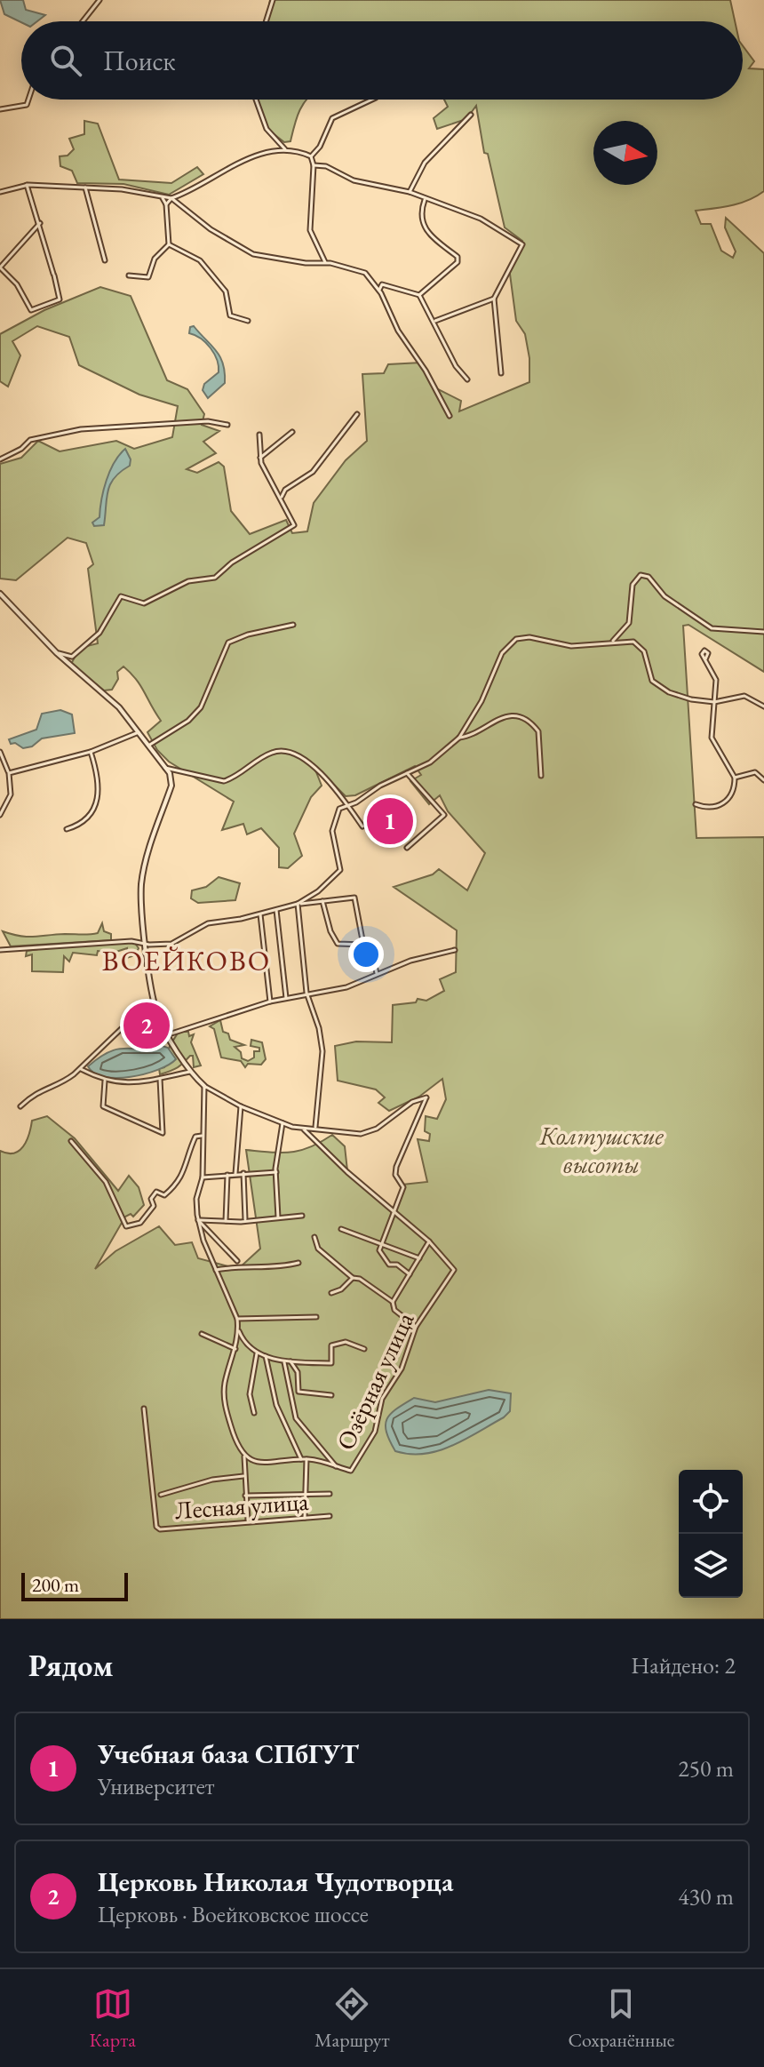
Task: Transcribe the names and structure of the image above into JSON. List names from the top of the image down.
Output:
{
  "streets": {
    "street": ["Озёрная улица", "Лесная улица"]
  },
  "districts": ["ВОЕЙКОВО"],
  "parks": ["Колтушские высоты"],
  "scale_bar": "200 m",
  "north": "right",
  "page": {
    "search": "Поиск",
    "pins": ["1", "2"],
    "scale": "200 m",
    "heading": ["Рядом", "Найдено: 2"],
    "list": [
      {
        "mark": "1",
        "name": "Учебная база СПбГУТ",
        "note": "Университет",
        "value": "250 m"
      },
      {
        "mark": "2",
        "name": "Церковь Николая Чудотворца",
        "note": "Церковь · Воейковское шоссе",
        "value": "430 m"
      }
    ],
    "nav": ["Карта", "Маршрут", "Сохранённые"]
  }
}
